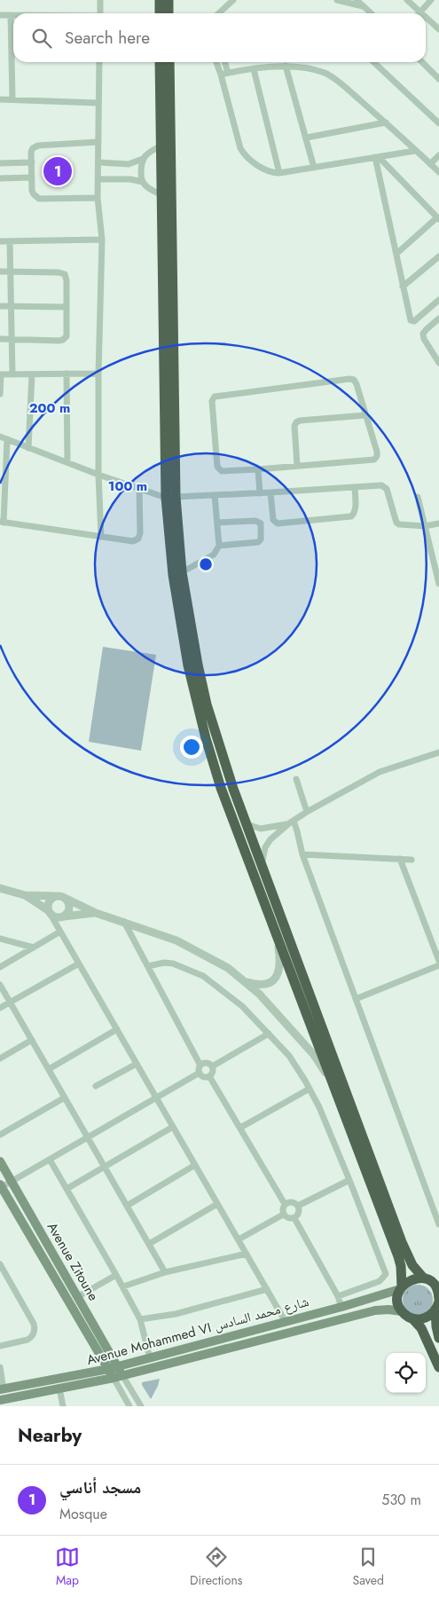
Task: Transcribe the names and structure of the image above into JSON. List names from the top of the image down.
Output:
{
  "streets": {
    "main road": ["Avenue Zitoune", "Avenue Mohammed VI شارع محمد السادس"]
  },
  "crossings": [
    ["Avenue Zitoune", "Avenue Mohammed VI شارع محمد السادس"]
  ],
  "page": {
    "search": "Search here",
    "pins": "1",
    "heading": "Nearby",
    "list": [
      {
        "mark": "1",
        "name": "مسجد أناسي",
        "note": "Mosque",
        "value": "530 m"
      }
    ],
    "nav": ["Map", "Directions", "Saved"]
  },
  "rings": ["200 m", "100 m"]
}
